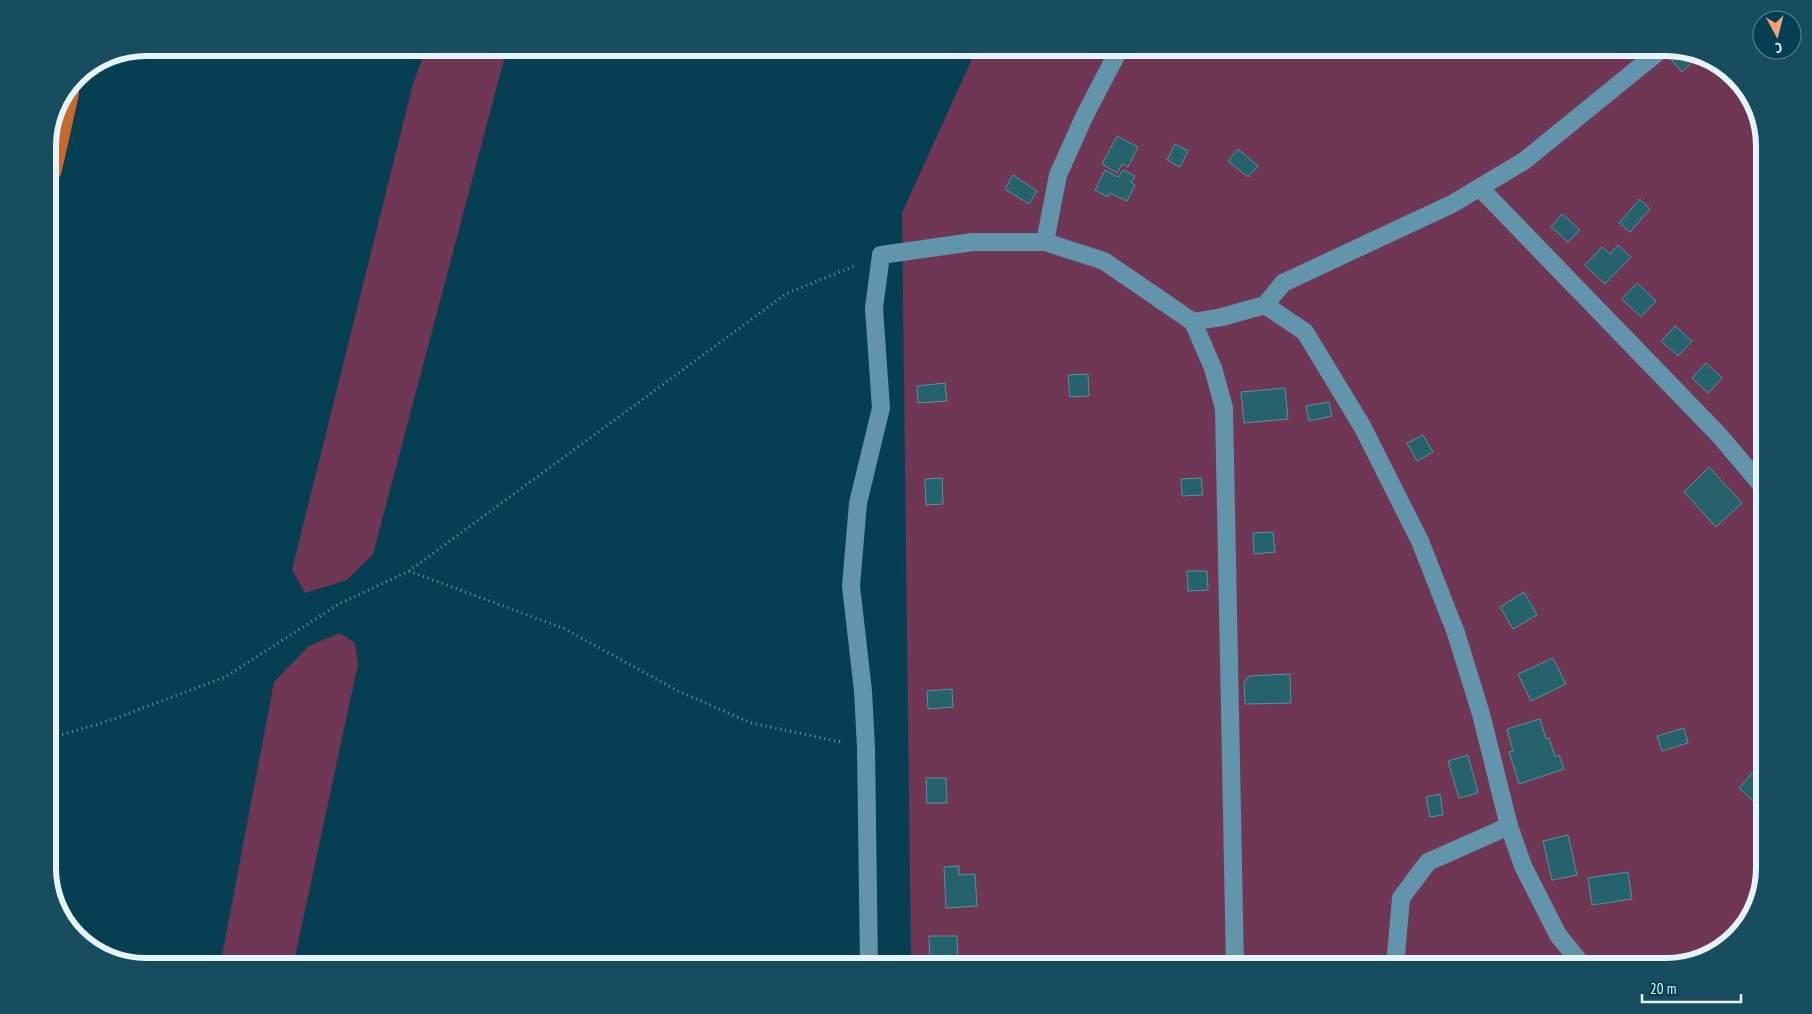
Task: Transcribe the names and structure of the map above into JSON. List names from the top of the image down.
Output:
{
  "scale_bar": "20 m",
  "north": "bottom"
}
